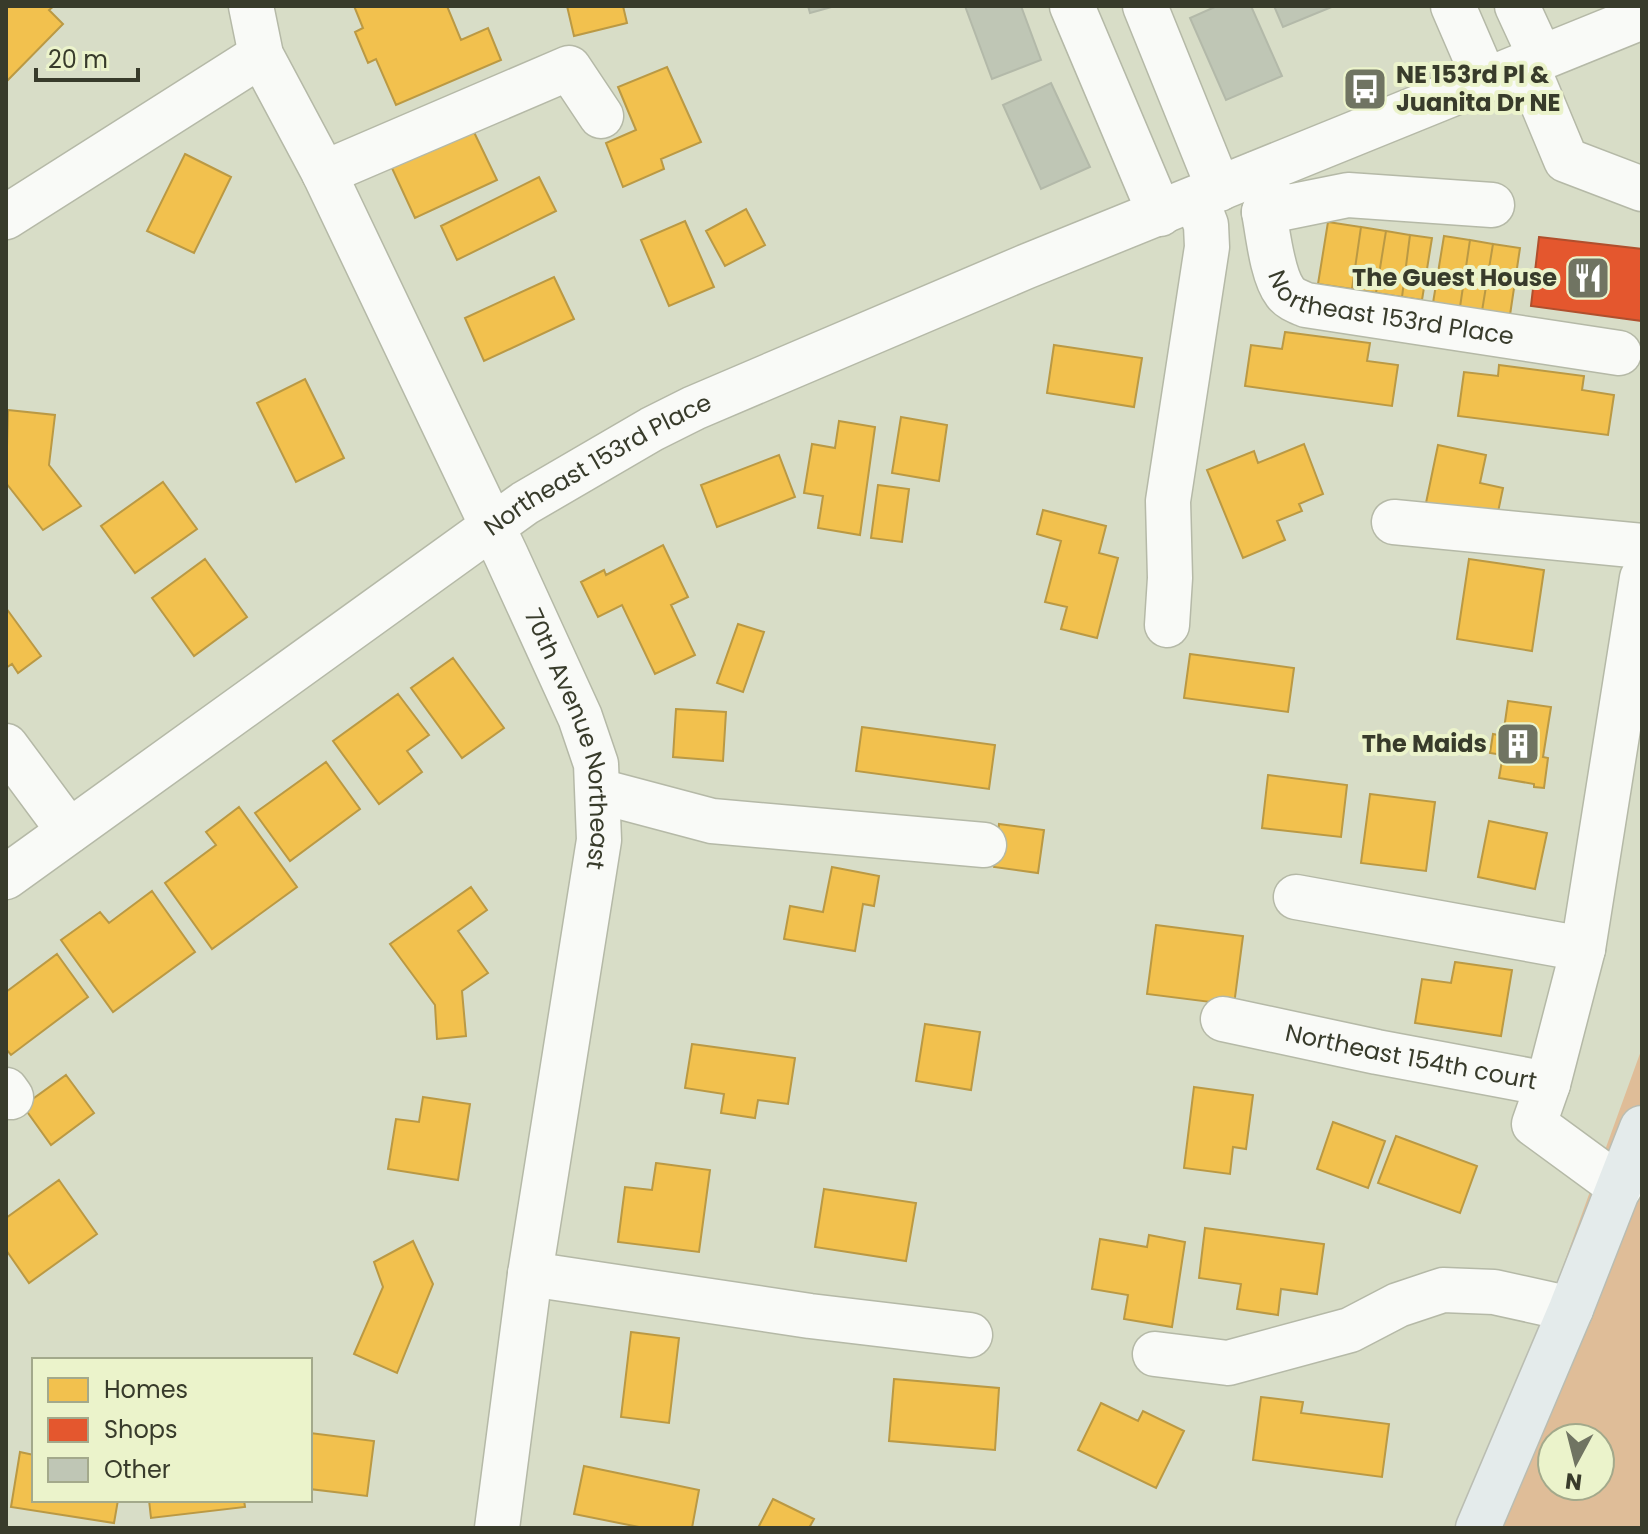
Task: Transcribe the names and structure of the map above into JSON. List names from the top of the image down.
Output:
{
  "streets": {
    "street": ["Northeast 153rd Place", "70th Avenue Northeast", "Northeast 154th court"]
  },
  "crossings": [
    ["Northeast 153rd Place", "70th Avenue Northeast"]
  ],
  "places": {
    "bus stop": ["NE 153rd Pl & Juanita Dr NE"],
    "restaurant": ["The Guest House"],
    "building": ["The Maids"]
  },
  "legend": ["Homes", "Shops", "Other"],
  "scale_bar": "20 m",
  "north": "bottom"
}
